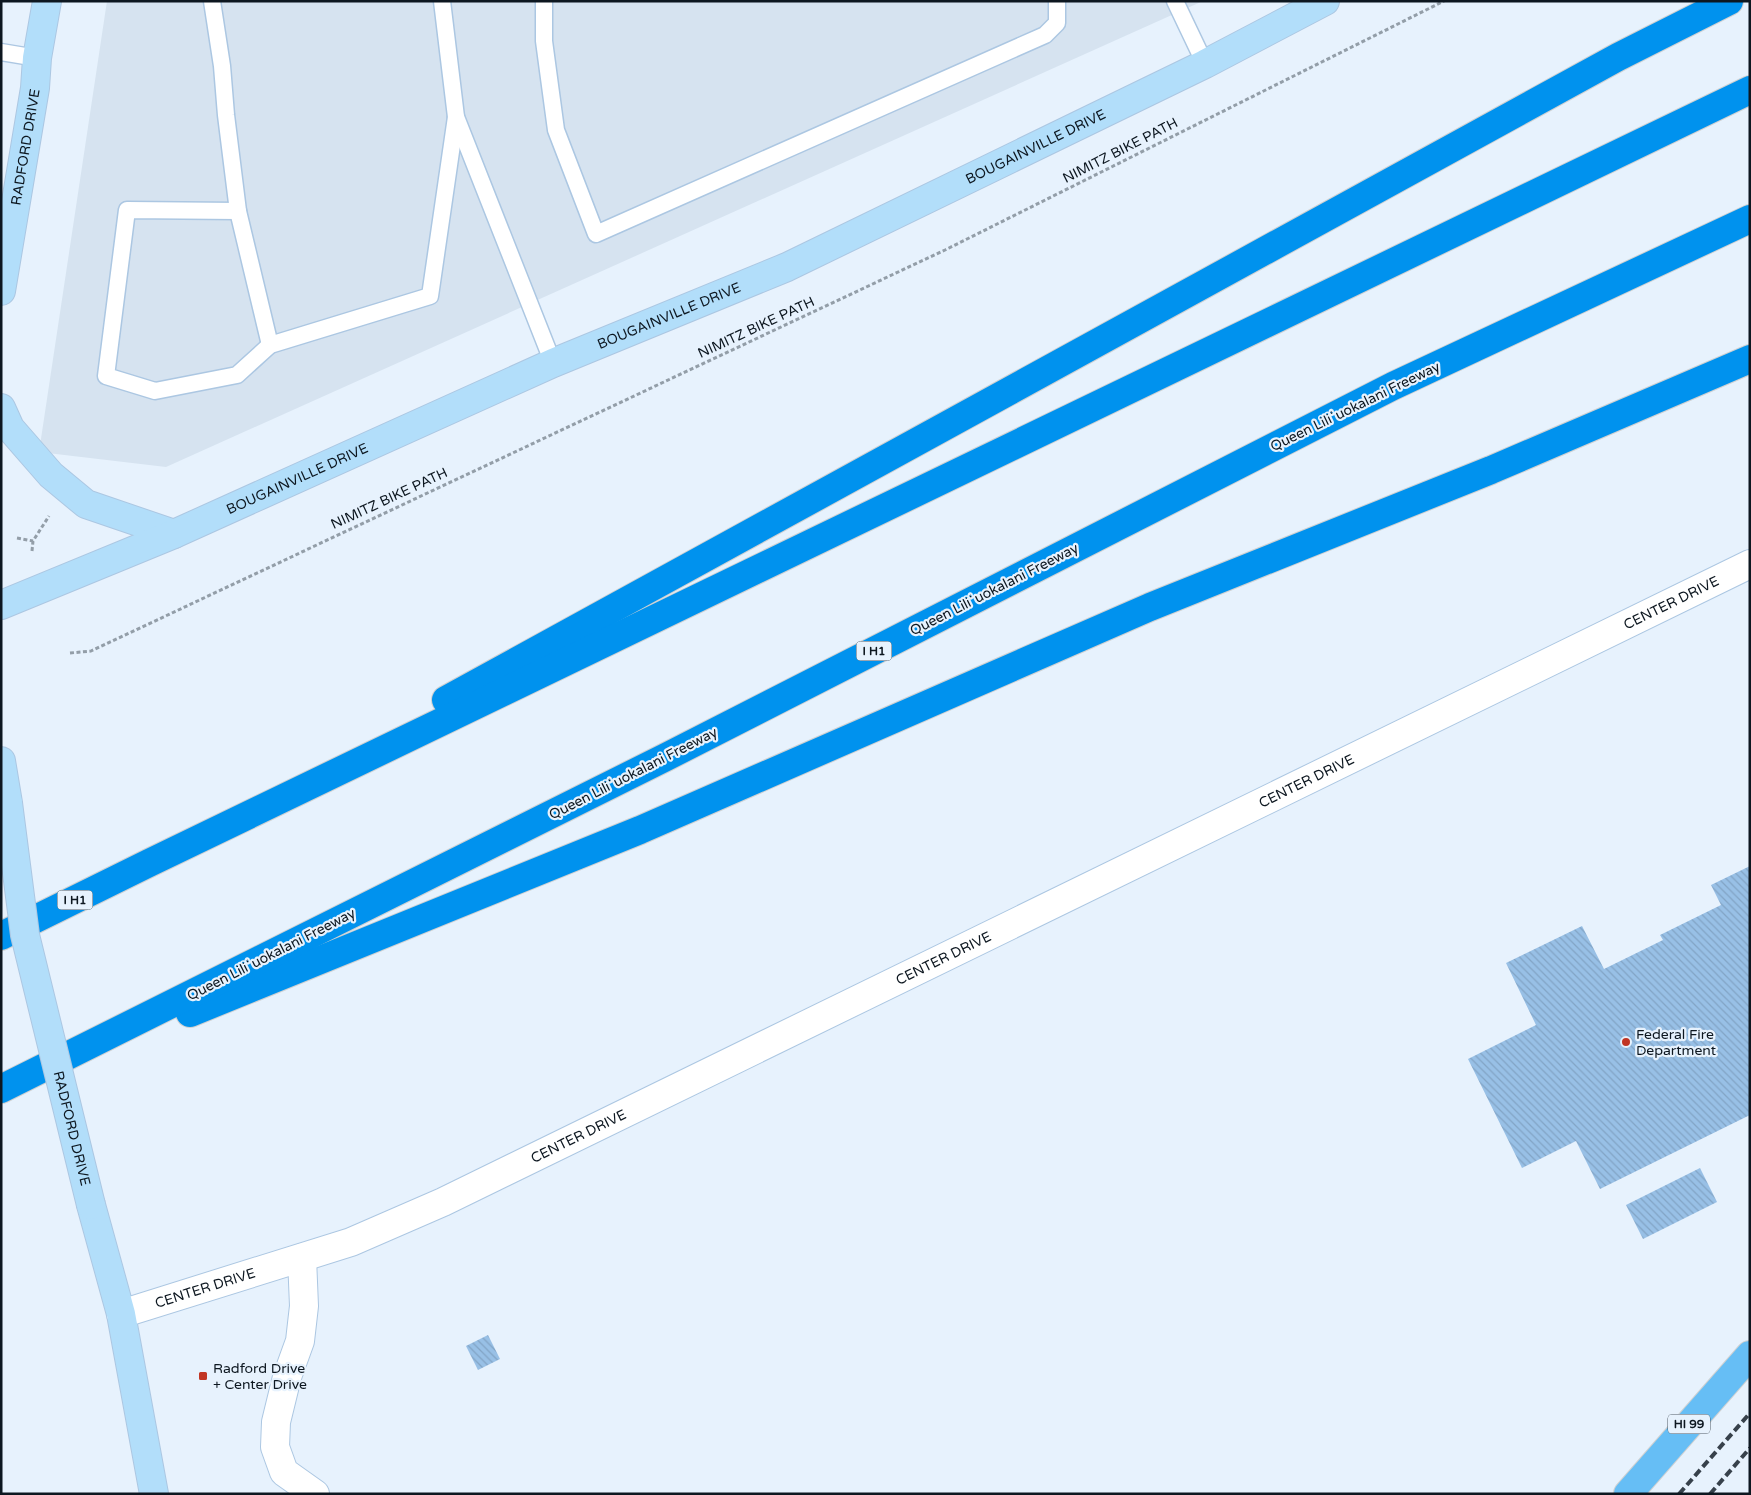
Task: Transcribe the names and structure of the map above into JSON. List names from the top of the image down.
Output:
{
  "streets": {
    "highway": ["Queen Liliʻuokalani Freeway", "I H1"],
    "main road": ["HI 99"],
    "street": ["RADFORD DRIVE", "BOUGAINVILLE DRIVE", "CENTER DRIVE"],
    "path": ["NIMITZ BIKE PATH"]
  },
  "crossings": [
    ["RADFORD DRIVE", "CENTER DRIVE"],
    ["RADFORD DRIVE", "I H1"]
  ],
  "places": {
    "other": ["Federal Fire Department"],
    "transit": ["Radford Drive + Center Drive"]
  }
}
